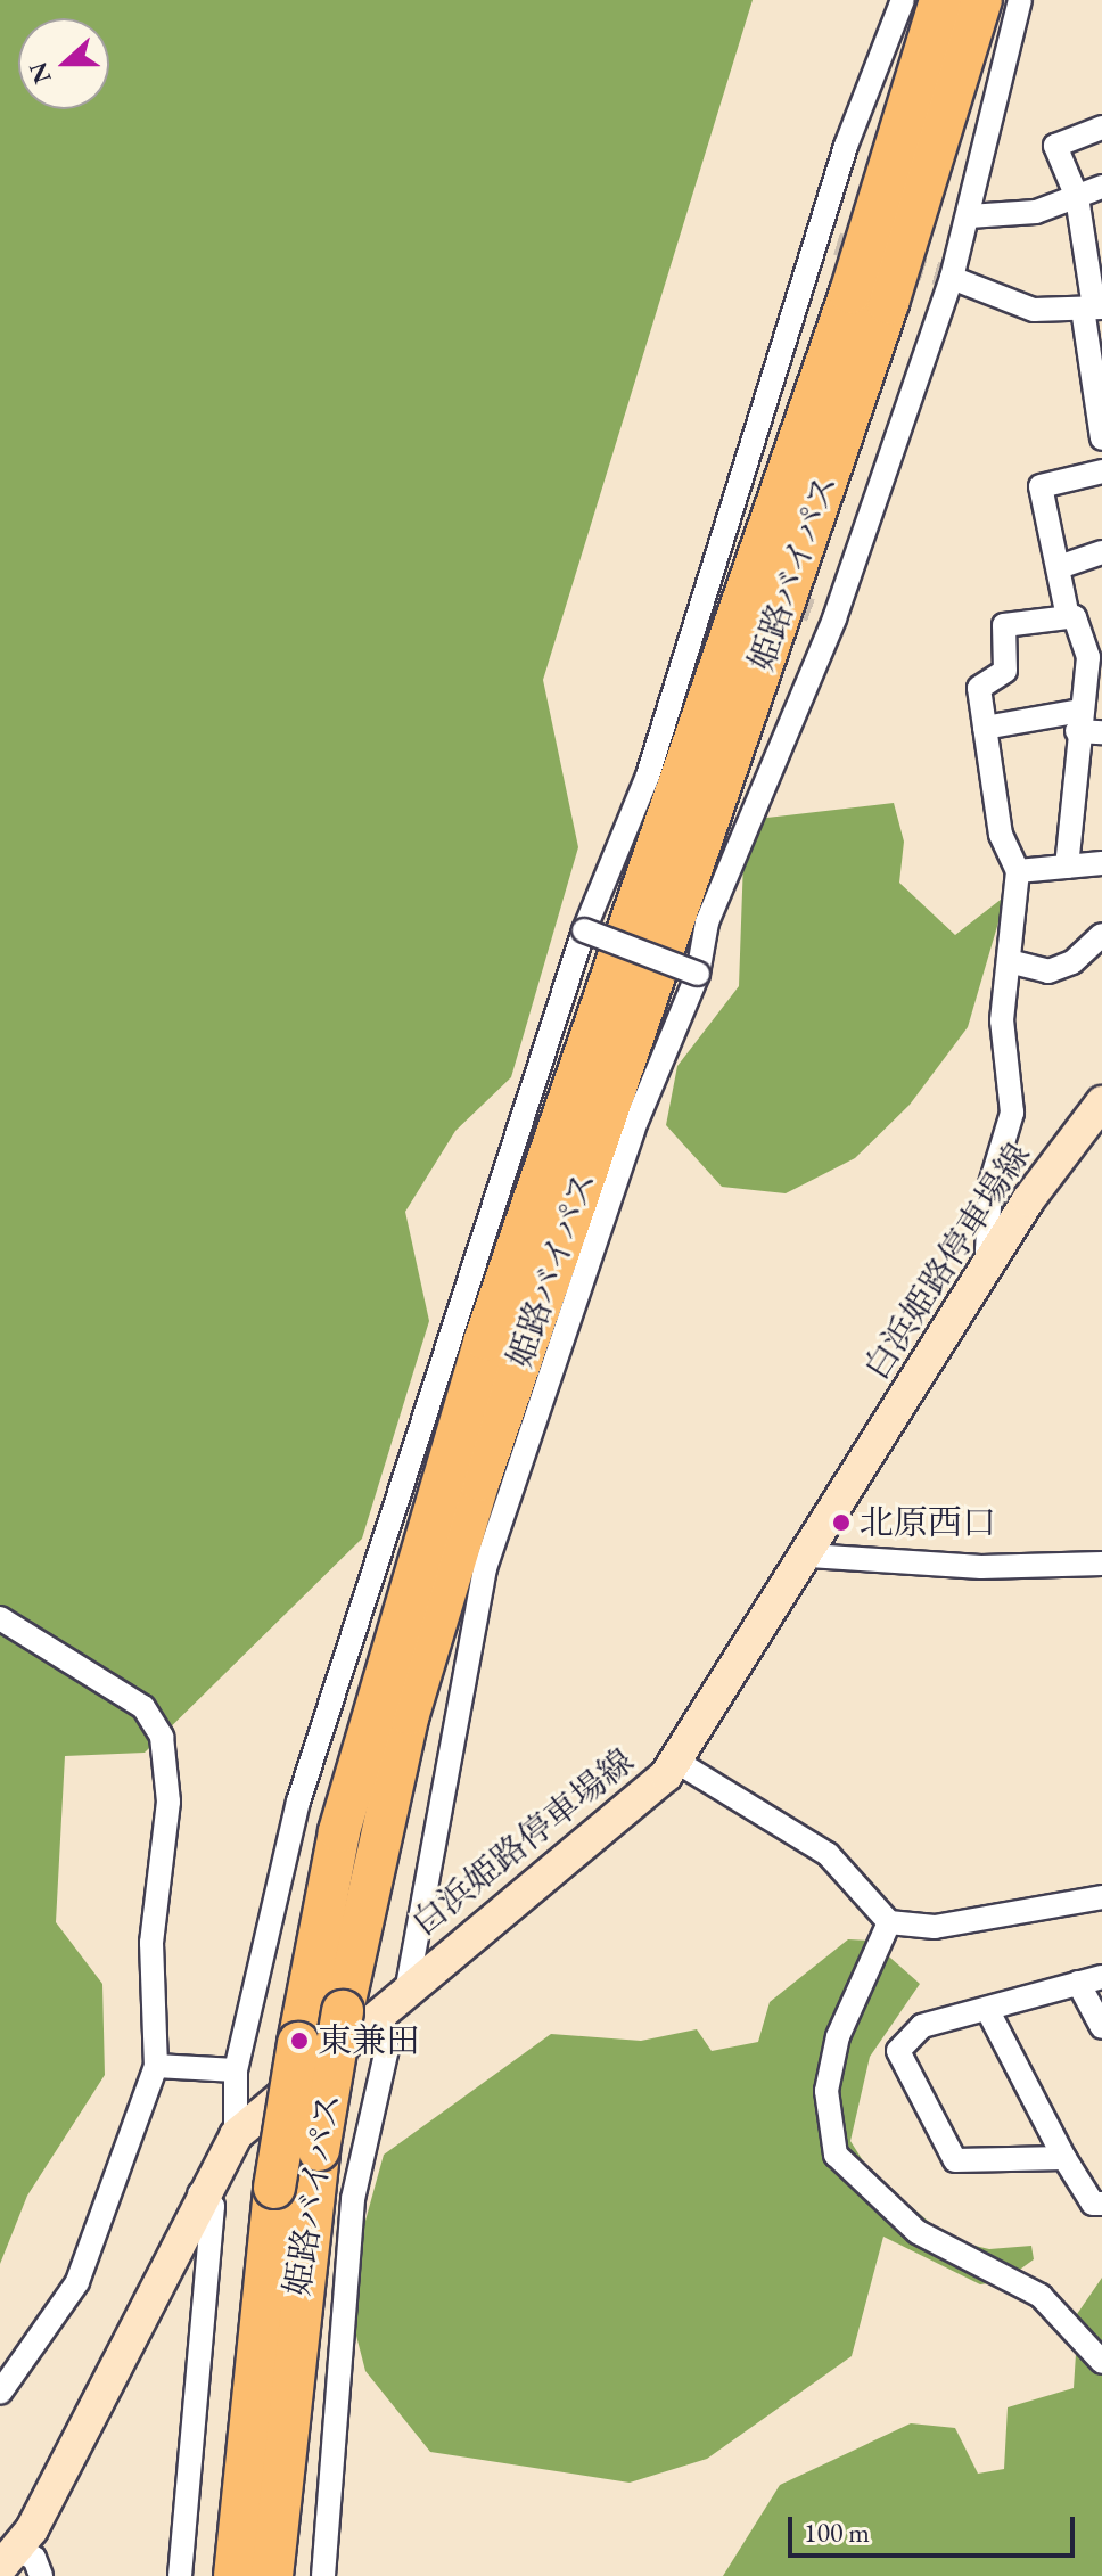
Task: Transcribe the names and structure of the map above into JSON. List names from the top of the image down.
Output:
{
  "streets": {
    "highway": ["姫路バイパス"],
    "main road": ["白浜姫路停車場線"]
  },
  "crossings": [
    ["姫路バイパス", "白浜姫路停車場線"]
  ],
  "places": ["北原西口", "東兼田"],
  "scale_bar": "100 m",
  "north": "left"
}
